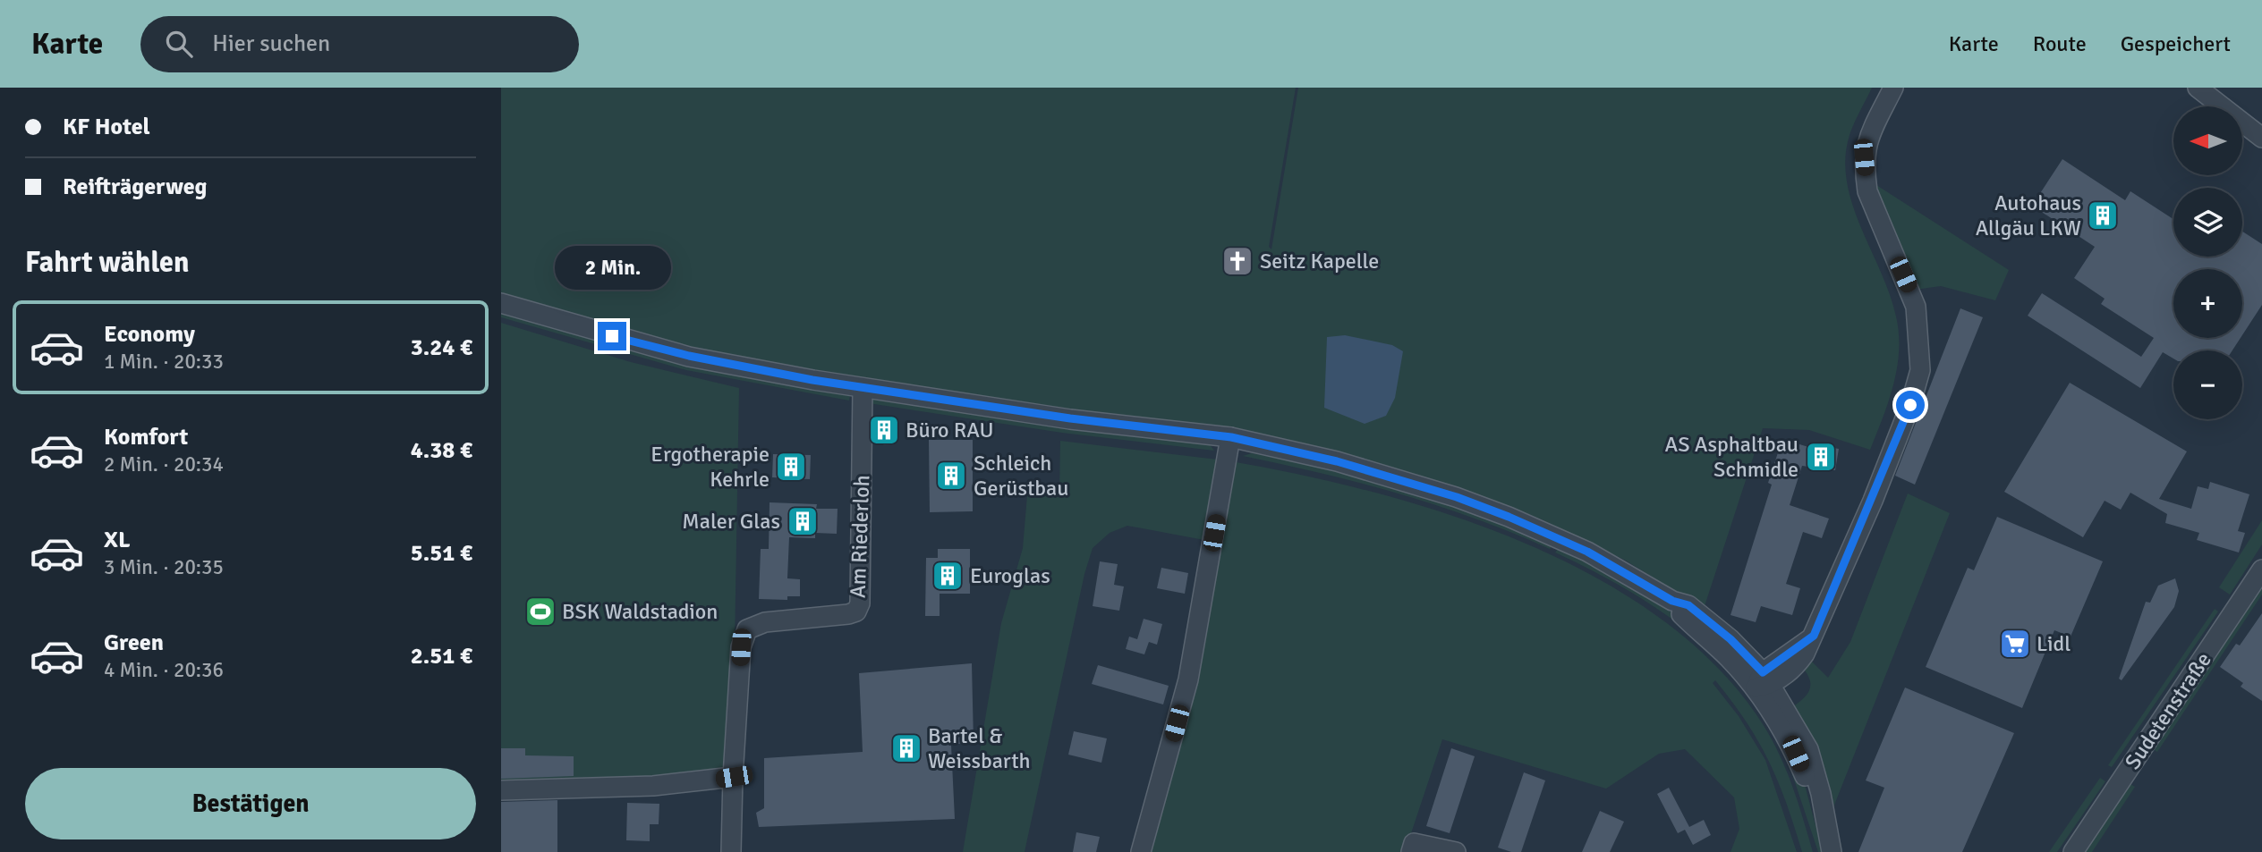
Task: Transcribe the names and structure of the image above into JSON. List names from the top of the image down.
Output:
{
  "streets": {
    "street": ["Am Riederloh", "Sudetenstraße"]
  },
  "places": {
    "building": [
      "Autohaus Allgäu LKW",
      "Büro RAU",
      "AS Asphaltbau Schmidle",
      "Ergotherapie Kehrle",
      "Schleich Gerüstbau",
      "Maler Glas",
      "Euroglas",
      "Bartel & Weissbarth"
    ],
    "church": ["Seitz Kapelle"],
    "sports": ["BSK Waldstadion"],
    "supermarket": ["Lidl"]
  },
  "north": "left",
  "page": {
    "header": "Karte",
    "search": "Hier suchen",
    "nav": ["Karte", "Route", "Gespeichert"],
    "banner": ["KF Hotel", "Reifträgerweg"],
    "map_buttons": ["+", "−"],
    "heading": "Fahrt wählen",
    "bubble": "2 Min.",
    "list": [
      {
        "name": "Economy",
        "note": "1 Min. · 20:33",
        "value": "3.24 €"
      },
      {
        "name": "Komfort",
        "note": "2 Min. · 20:34",
        "value": "4.38 €"
      },
      {
        "name": "XL",
        "note": "3 Min. · 20:35",
        "value": "5.51 €"
      },
      {
        "name": "Green",
        "note": "4 Min. · 20:36",
        "value": "2.51 €"
      }
    ],
    "buttons": "Bestätigen"
  }
}
